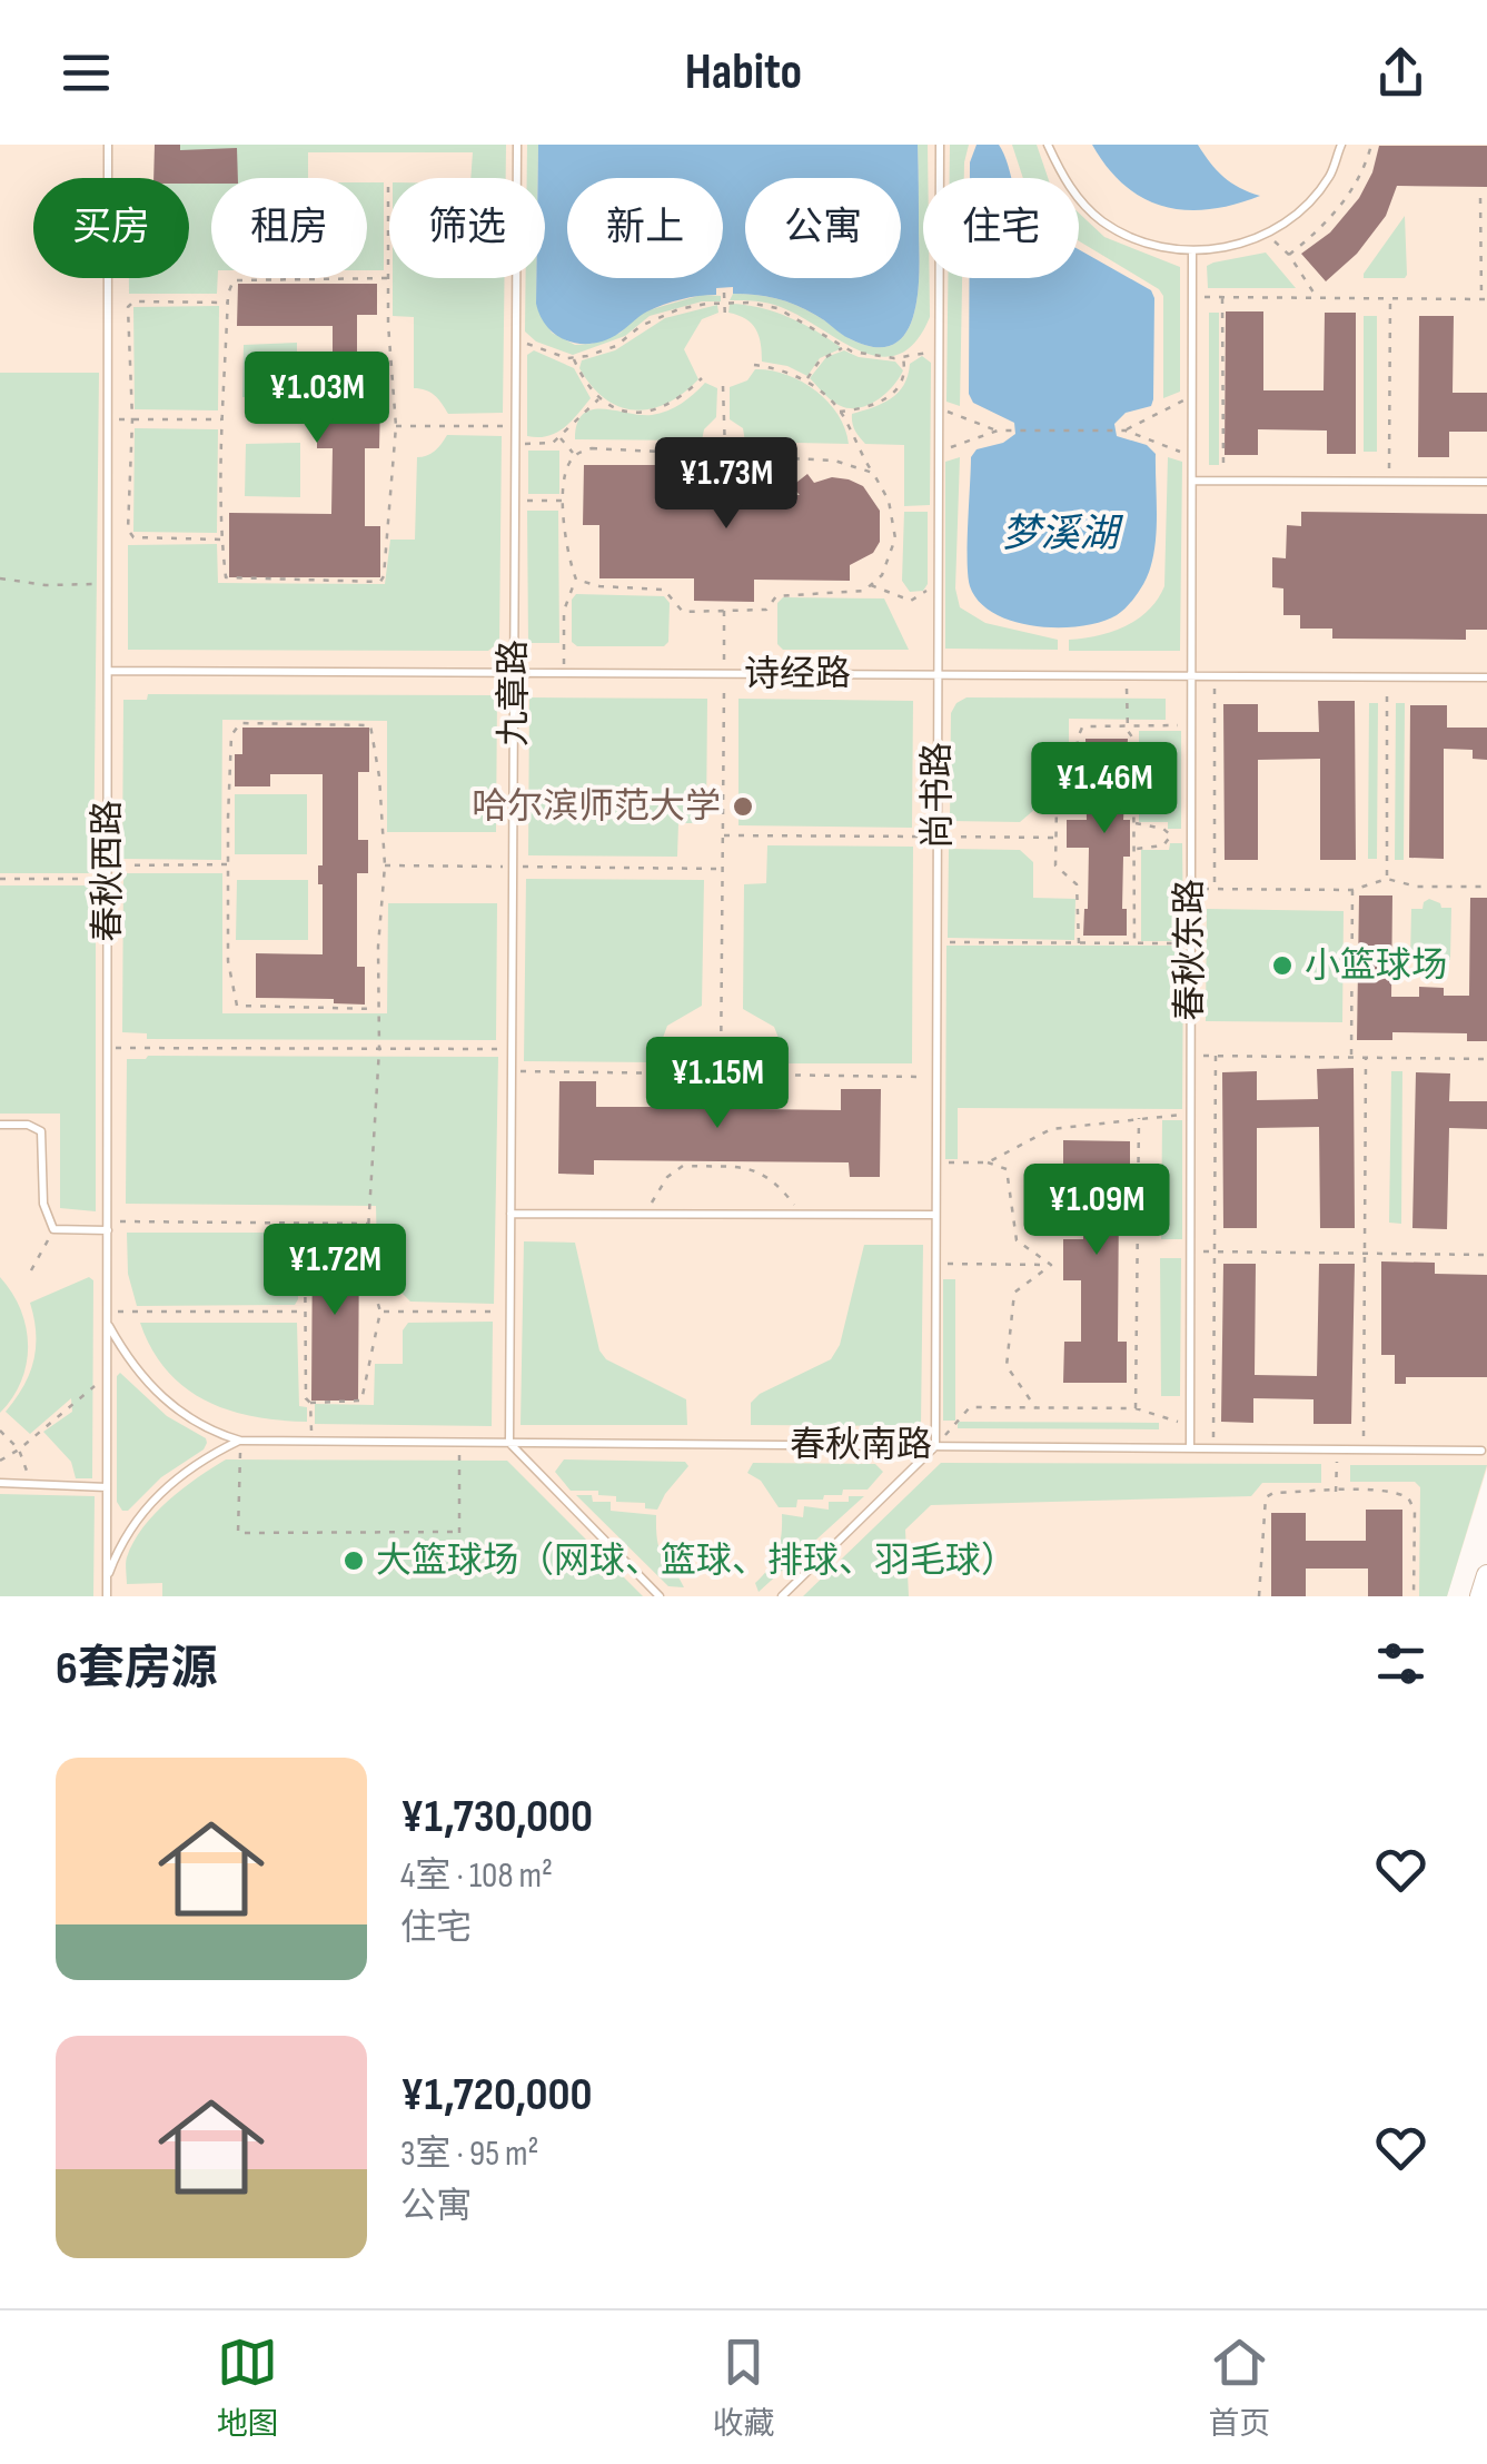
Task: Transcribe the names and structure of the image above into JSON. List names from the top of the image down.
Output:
{
  "streets": {
    "lane": [
      "诗经路",
      "九章路",
      "尚书路",
      "春秋西路",
      "春秋东路",
      "春秋南路"
    ]
  },
  "crossings": [
    ["诗经路", "九章路"],
    ["诗经路", "尚书路"],
    ["诗经路", "春秋西路"],
    ["诗经路", "春秋东路"],
    ["九章路", "春秋南路"],
    ["尚书路", "春秋南路"],
    ["春秋西路", "春秋南路"],
    ["春秋东路", "春秋南路"]
  ],
  "water": ["梦溪湖"],
  "places": ["哈尔滨师范大学", "小篮球场", "大篮球场（网球、篮球、排球、羽毛球）"],
  "page": {
    "header": "Habito",
    "chip": [
      "买房",
      "租房",
      "筛选",
      "新上",
      "公寓",
      "住宅"
    ],
    "price": [
      "¥1.03M",
      "¥1.73M",
      "¥1.46M",
      "¥1.15M",
      "¥1.09M",
      "¥1.72M"
    ],
    "heading": "6套房源",
    "list": [
      {
        "name": "¥1,730,000",
        "note": "4室 · 108 m² · 住宅"
      },
      {
        "name": "¥1,720,000",
        "note": "3室 · 95 m² · 公寓"
      }
    ],
    "tabs": ["地图", "收藏", "首页"]
  }
}
